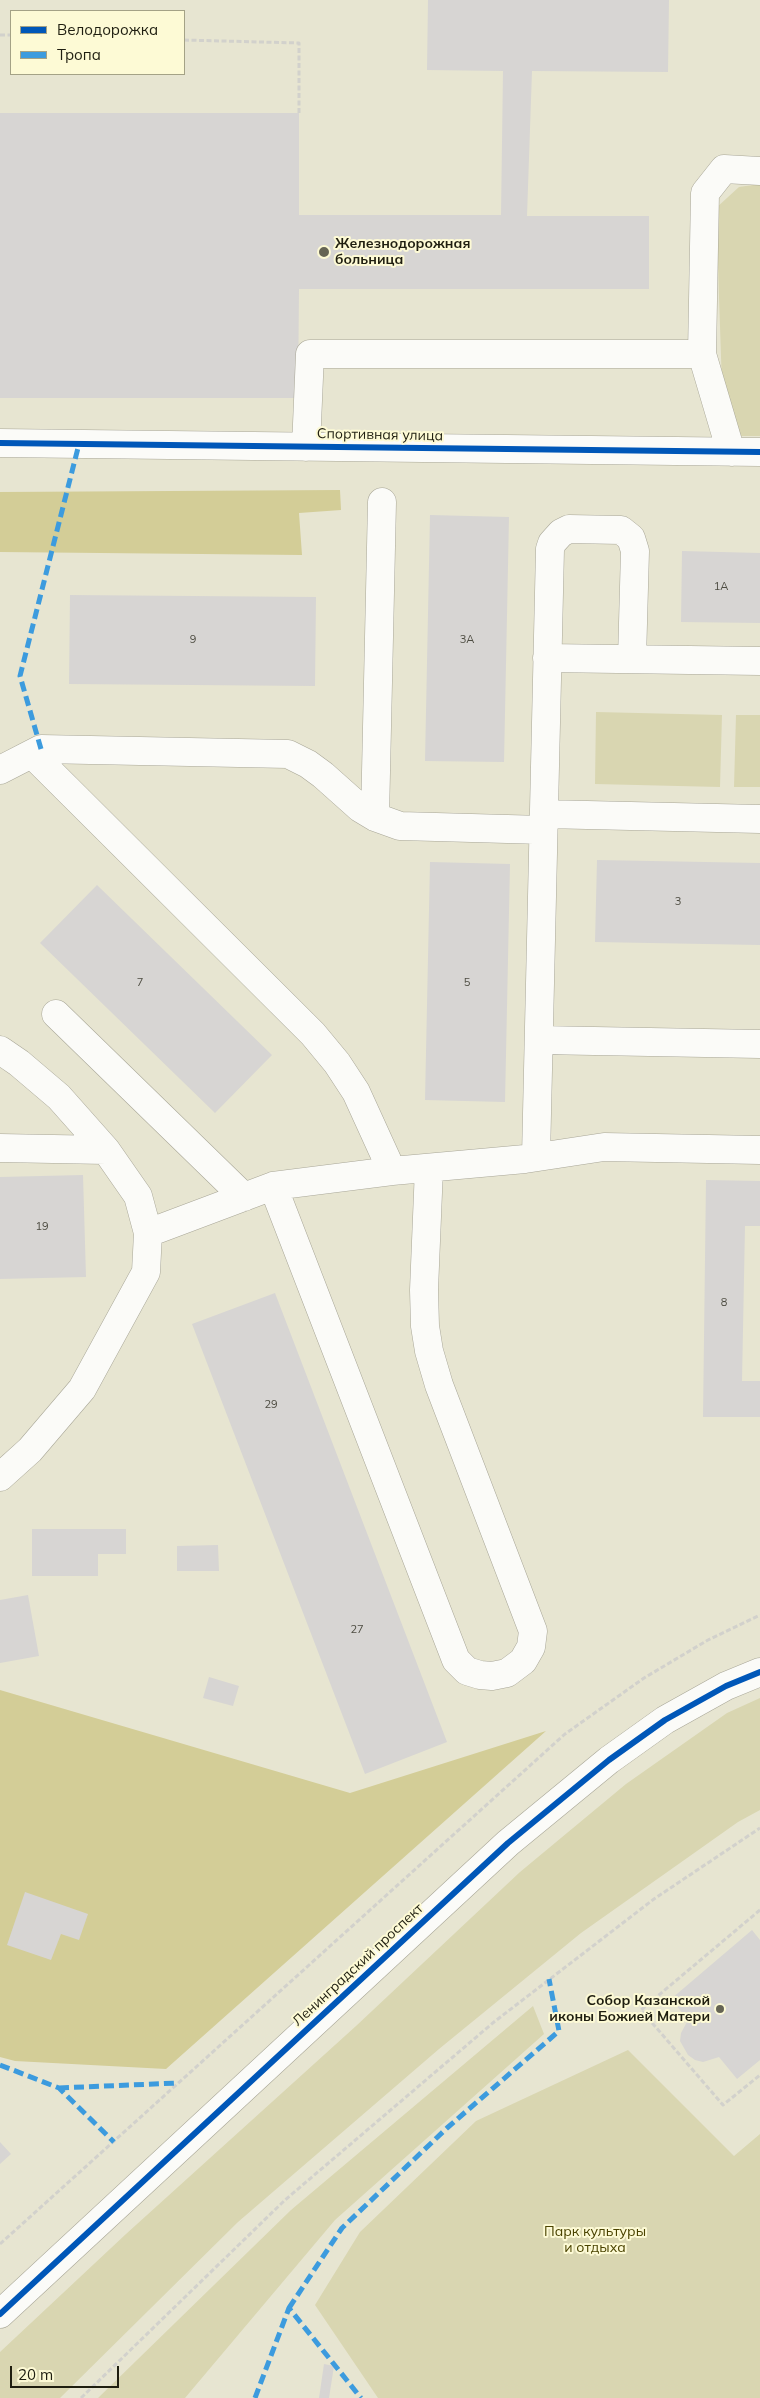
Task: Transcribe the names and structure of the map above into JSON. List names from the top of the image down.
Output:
{
  "streets": {
    "street": ["Спортивная улица", "Ленинградский проспект"]
  },
  "parks": ["Парк культуры и отдыха"],
  "places": ["Железнодорожная больница", "Собор Казанской иконы Божией Матери"],
  "house_numbers": [
    "1А",
    "9",
    "3А",
    "3",
    "7",
    "5",
    "19",
    "8",
    "29",
    "27"
  ],
  "legend": ["Велодорожка", "Тропа"],
  "scale_bar": "20 m"
}
